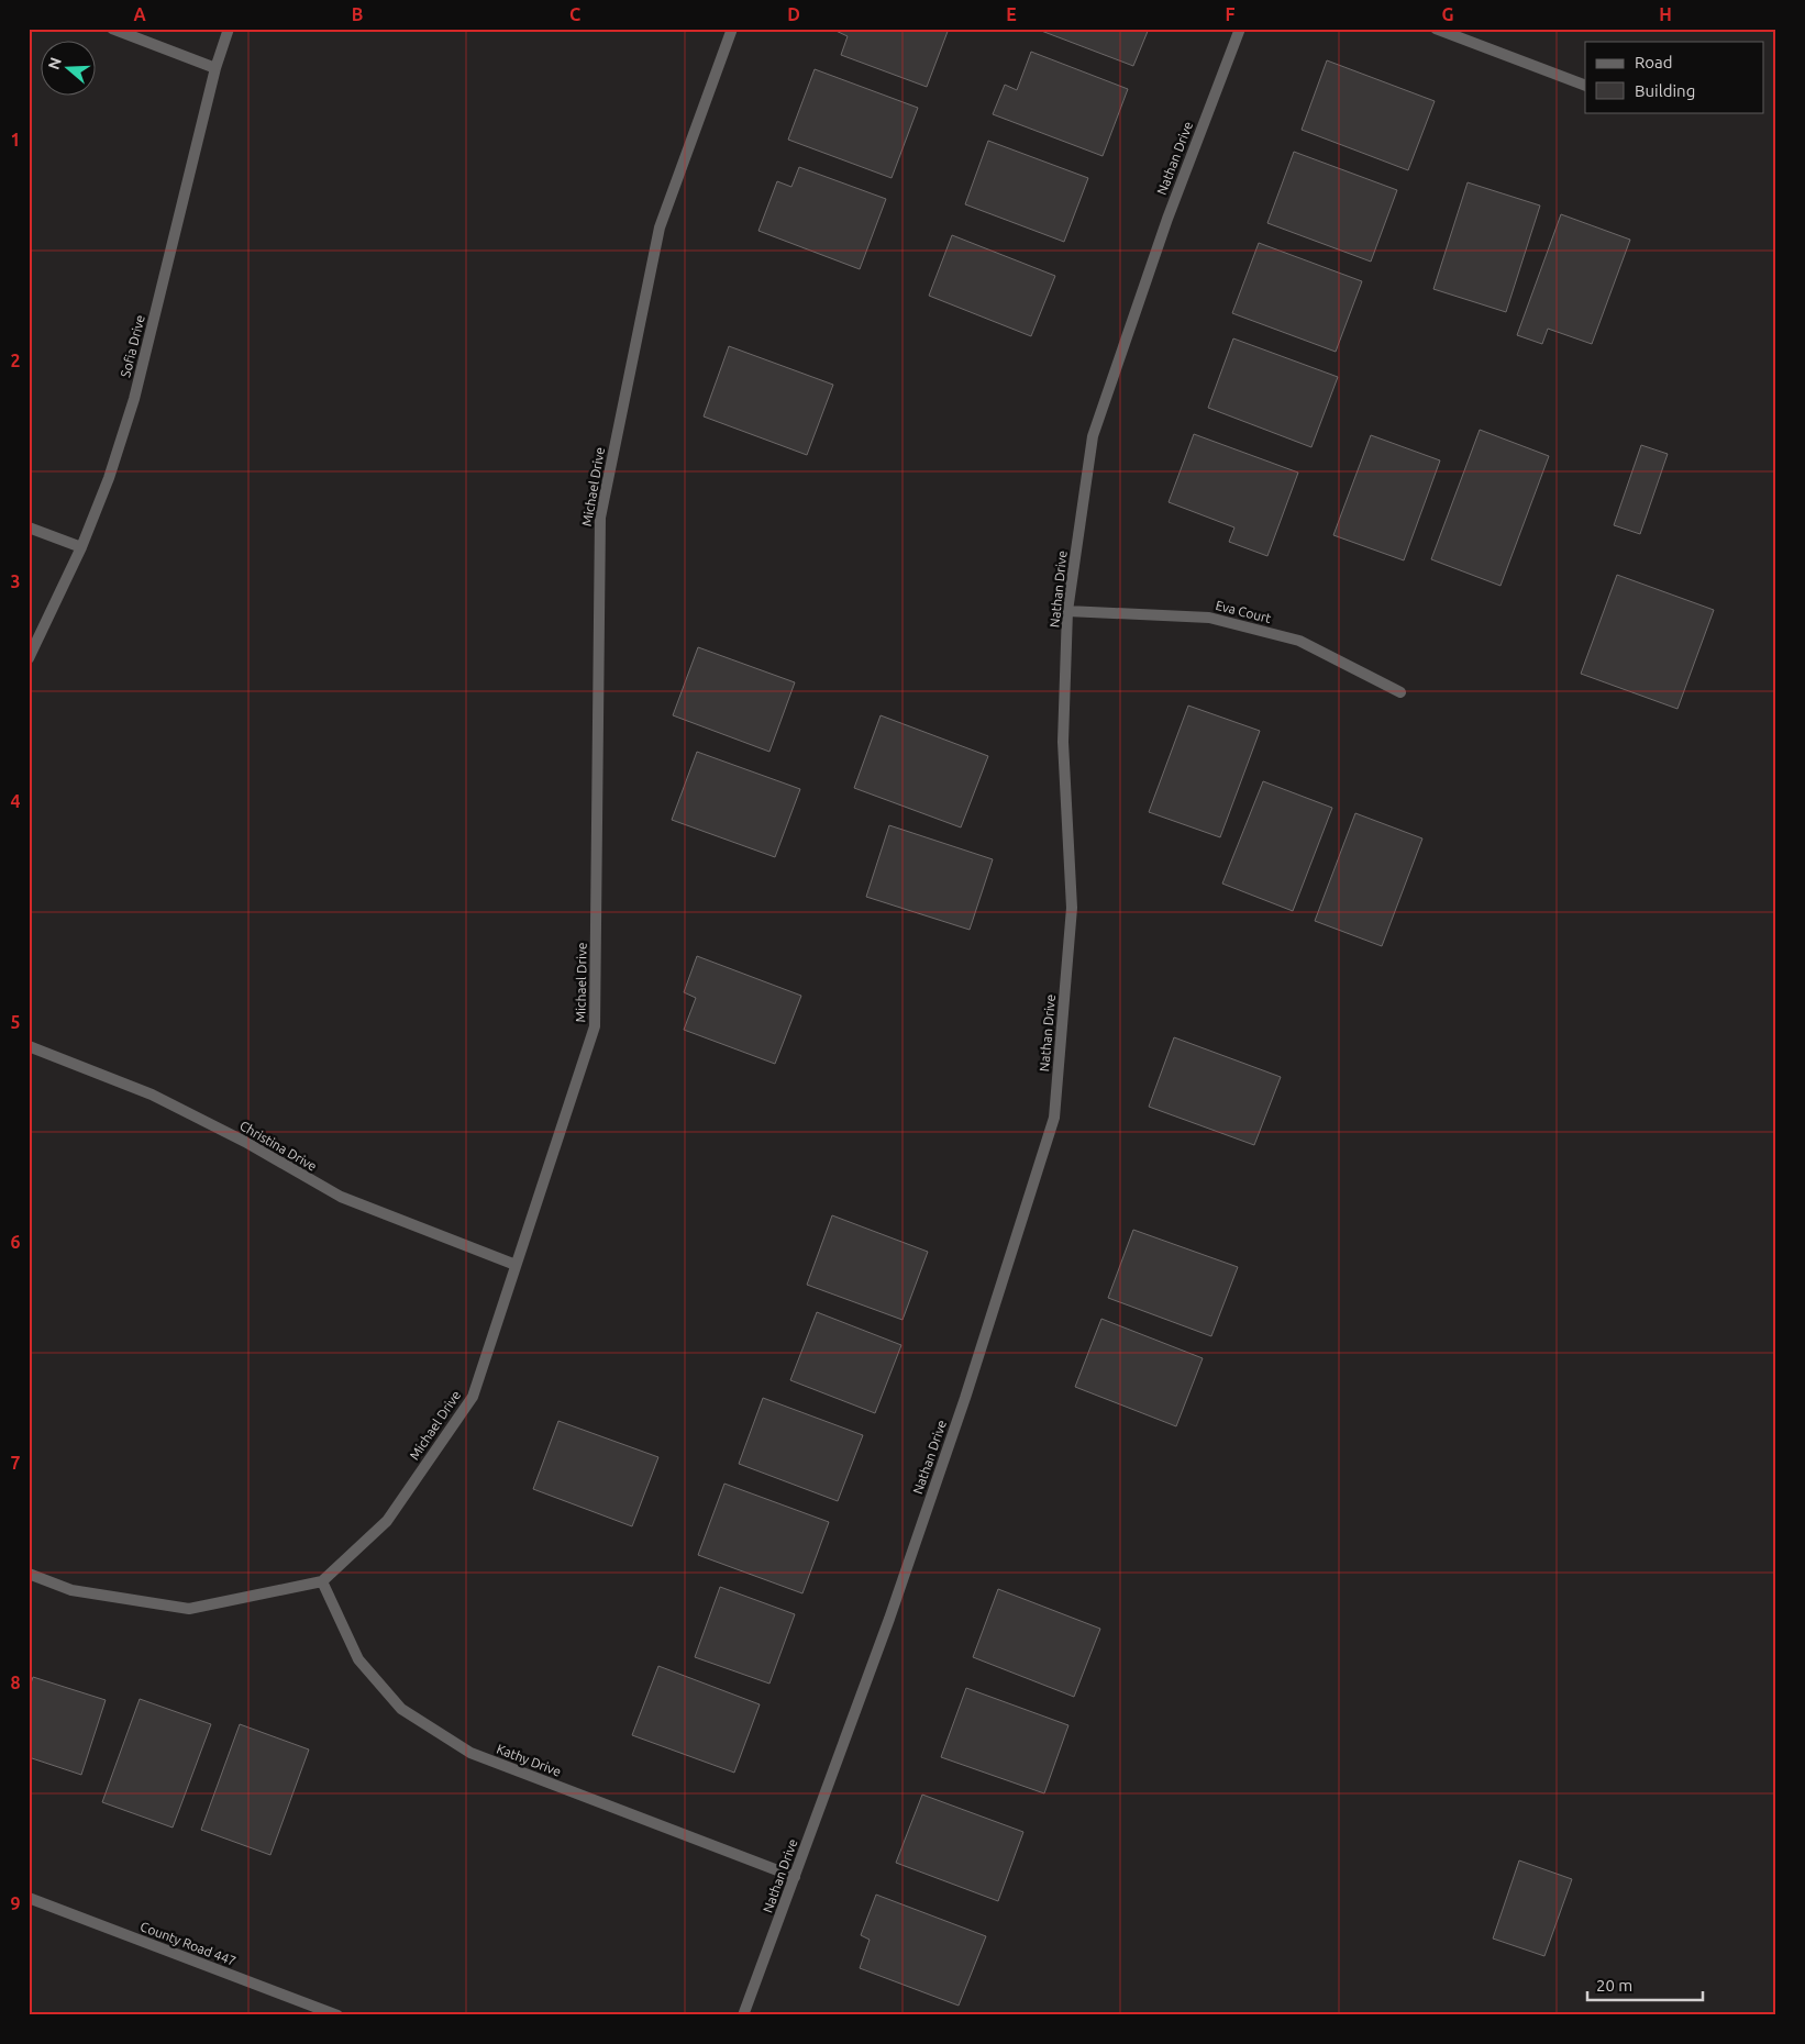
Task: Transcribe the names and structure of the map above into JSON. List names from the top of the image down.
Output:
{
  "streets": {
    "street": [
      "Nathan Drive",
      "Sofia Drive",
      "Michael Drive",
      "Eva Court",
      "Christina Drive",
      "Kathy Drive",
      "County Road 447"
    ]
  },
  "crossings": [
    ["Nathan Drive", "Eva Court"],
    ["Nathan Drive", "Kathy Drive"],
    ["Michael Drive", "Christina Drive"],
    ["Michael Drive", "Kathy Drive"]
  ],
  "legend": ["Road", "Building"],
  "scale_bar": "20 m",
  "north": "left",
  "grid": {
    "columns": [
      "A",
      "B",
      "C",
      "D",
      "E",
      "F",
      "G",
      "H"
    ],
    "rows": [
      "1",
      "2",
      "3",
      "4",
      "5",
      "6",
      "7",
      "8",
      "9"
    ]
  }
}
